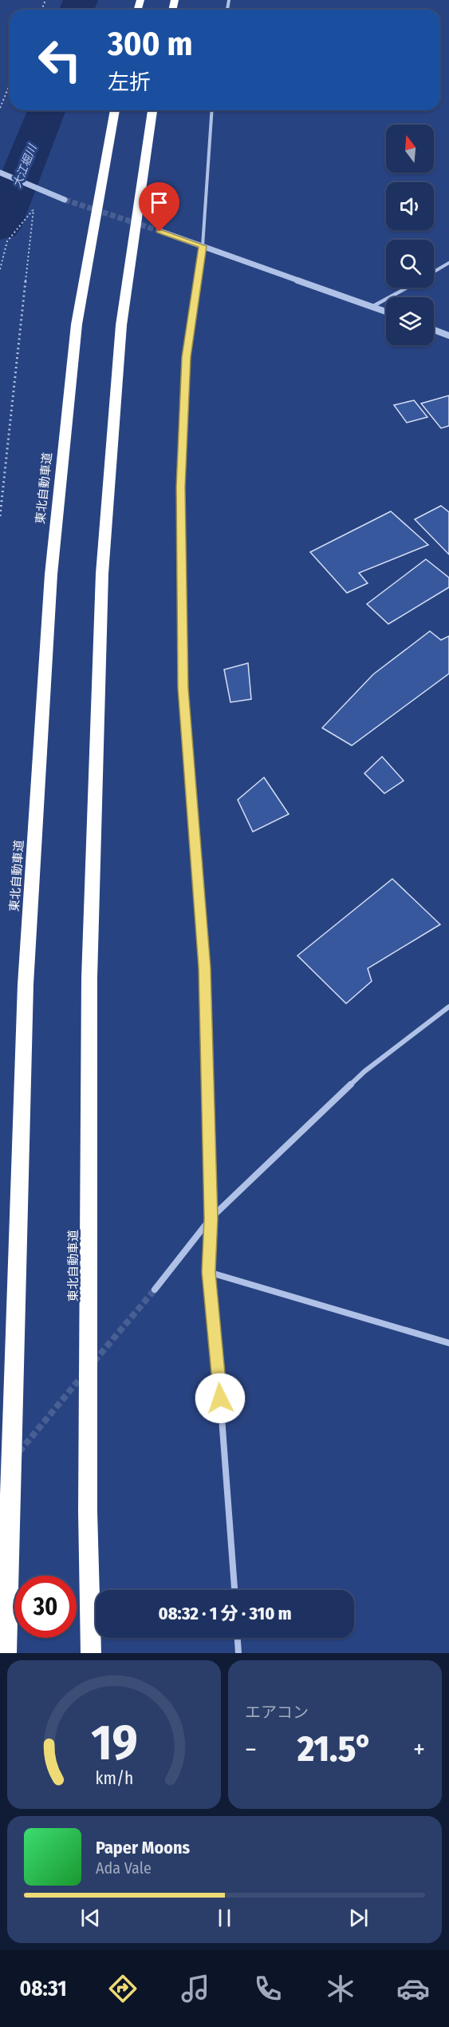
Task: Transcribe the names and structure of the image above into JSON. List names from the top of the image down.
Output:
{
  "streets": {
    "highway": ["東北自動車道"]
  },
  "water": ["大江堀川"],
  "north": "top",
  "page": {
    "turn": ["300 m", "左折"],
    "limit": "30",
    "trip": "08:32 · 1 分 · 310 m",
    "tile": "エアコン",
    "heat": ["−", "21.5°", "+"],
    "song": ["Paper Moons", "Ada Vale"],
    "tabs": "08:31",
    "gauge": ["19", "km/h"]
  }
}
